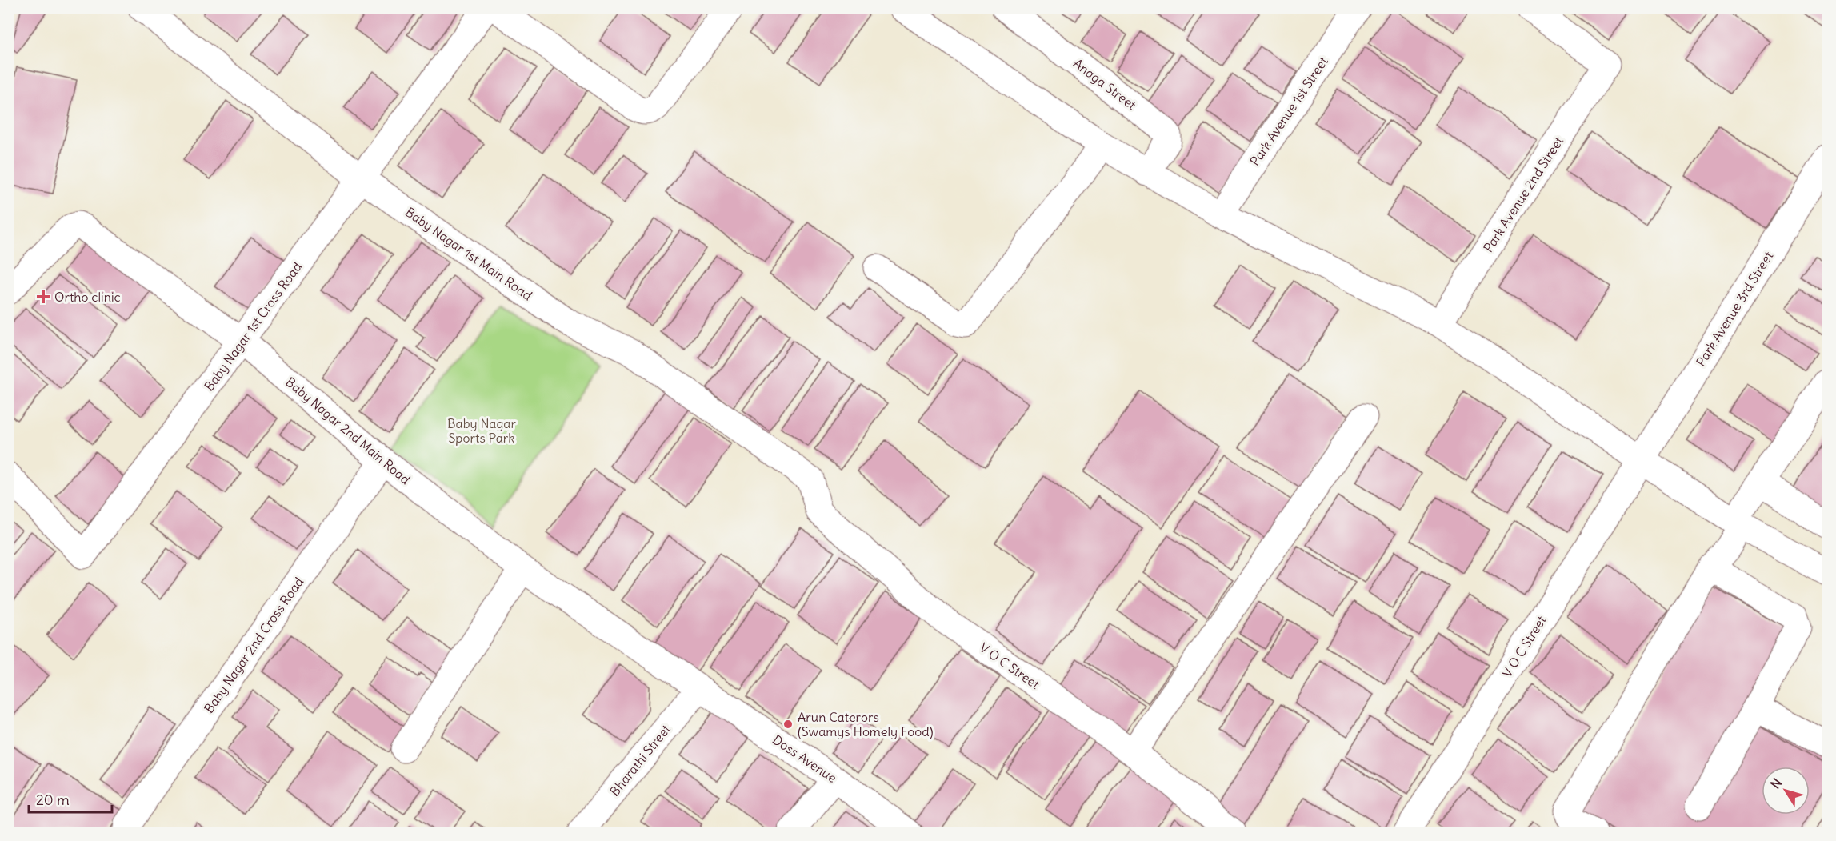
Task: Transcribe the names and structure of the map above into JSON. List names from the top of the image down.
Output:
{
  "streets": {
    "street": [
      "Anaga Street",
      "Park Avenue 1st Street",
      "Park Avenue 2nd Street",
      "Baby Nagar 1st Main Road",
      "Park Avenue 3rd Street",
      "Baby Nagar 1st Cross Road",
      "Baby Nagar 2nd Main Road",
      "Baby Nagar 2nd Cross Road",
      "V O C Street",
      "Doss Avenue",
      "Bharathi Street"
    ]
  },
  "crossings": [
    ["Baby Nagar 1st Main Road", "Baby Nagar 1st Cross Road"],
    ["Baby Nagar 1st Main Road", "V O C Street"],
    ["Park Avenue 3rd Street", "V O C Street"],
    ["Baby Nagar 1st Cross Road", "Baby Nagar 2nd Main Road"],
    ["Baby Nagar 2nd Main Road", "Baby Nagar 2nd Cross Road"],
    ["Baby Nagar 2nd Main Road", "Doss Avenue"],
    ["Baby Nagar 2nd Main Road", "Bharathi Street"],
    ["Doss Avenue", "Bharathi Street"]
  ],
  "parks": ["Baby Nagar Sports Park"],
  "places": {
    "health": ["Ortho clinic"],
    "other": ["Arun Caterors (Swamys Homely Food)"]
  },
  "scale_bar": "20 m",
  "north": "top left"
}
